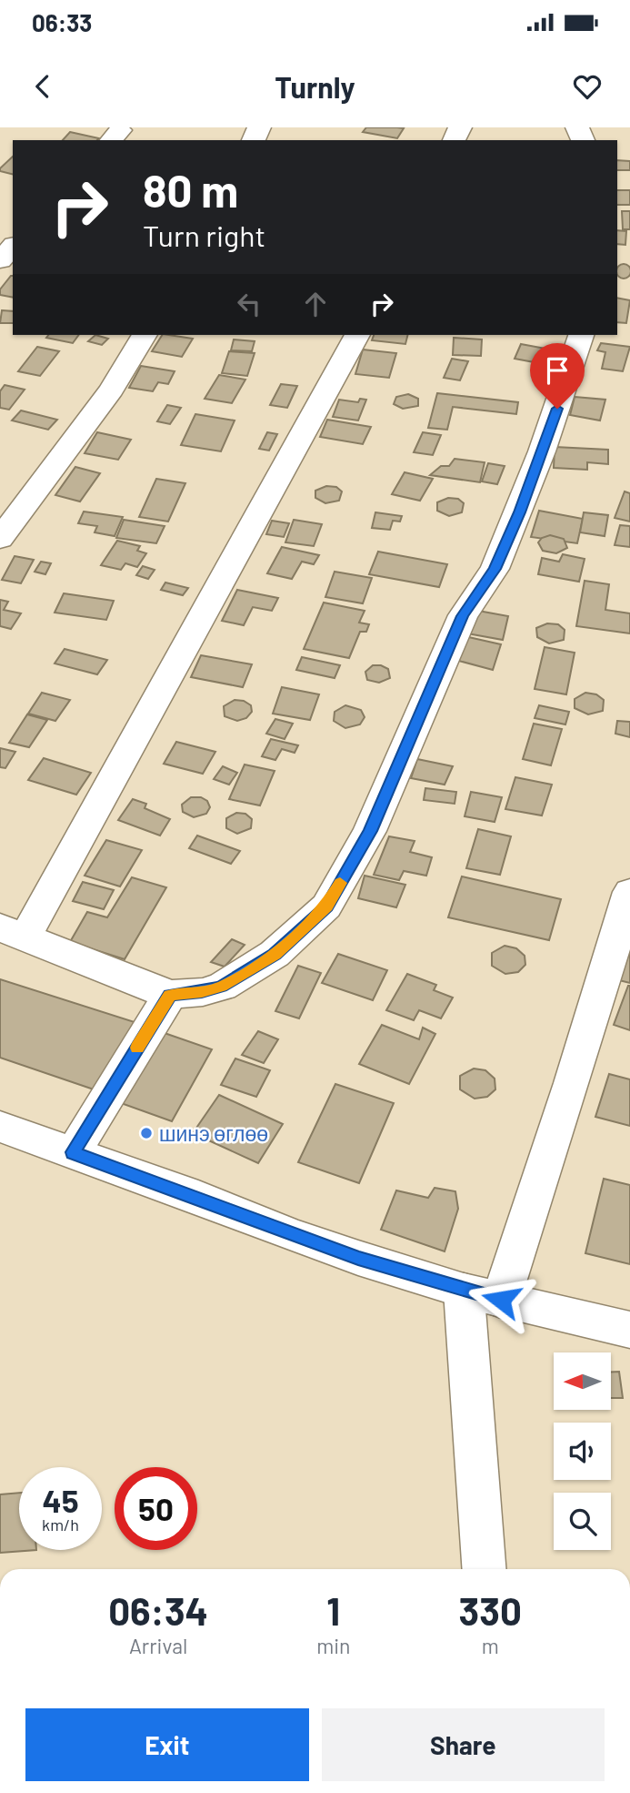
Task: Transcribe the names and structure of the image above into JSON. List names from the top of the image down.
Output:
{
  "places": ["шинэ өглөө"],
  "north": "left",
  "page": {
    "status": "06:33",
    "header": "Turnly",
    "turn": ["80 m", "Turn right"],
    "speed": "45 km/h",
    "limit": "50",
    "eta": [
      "06:34",
      "Arrival",
      "1",
      "min",
      "330",
      "m"
    ],
    "buttons": ["Exit", "Share"]
  }
}
